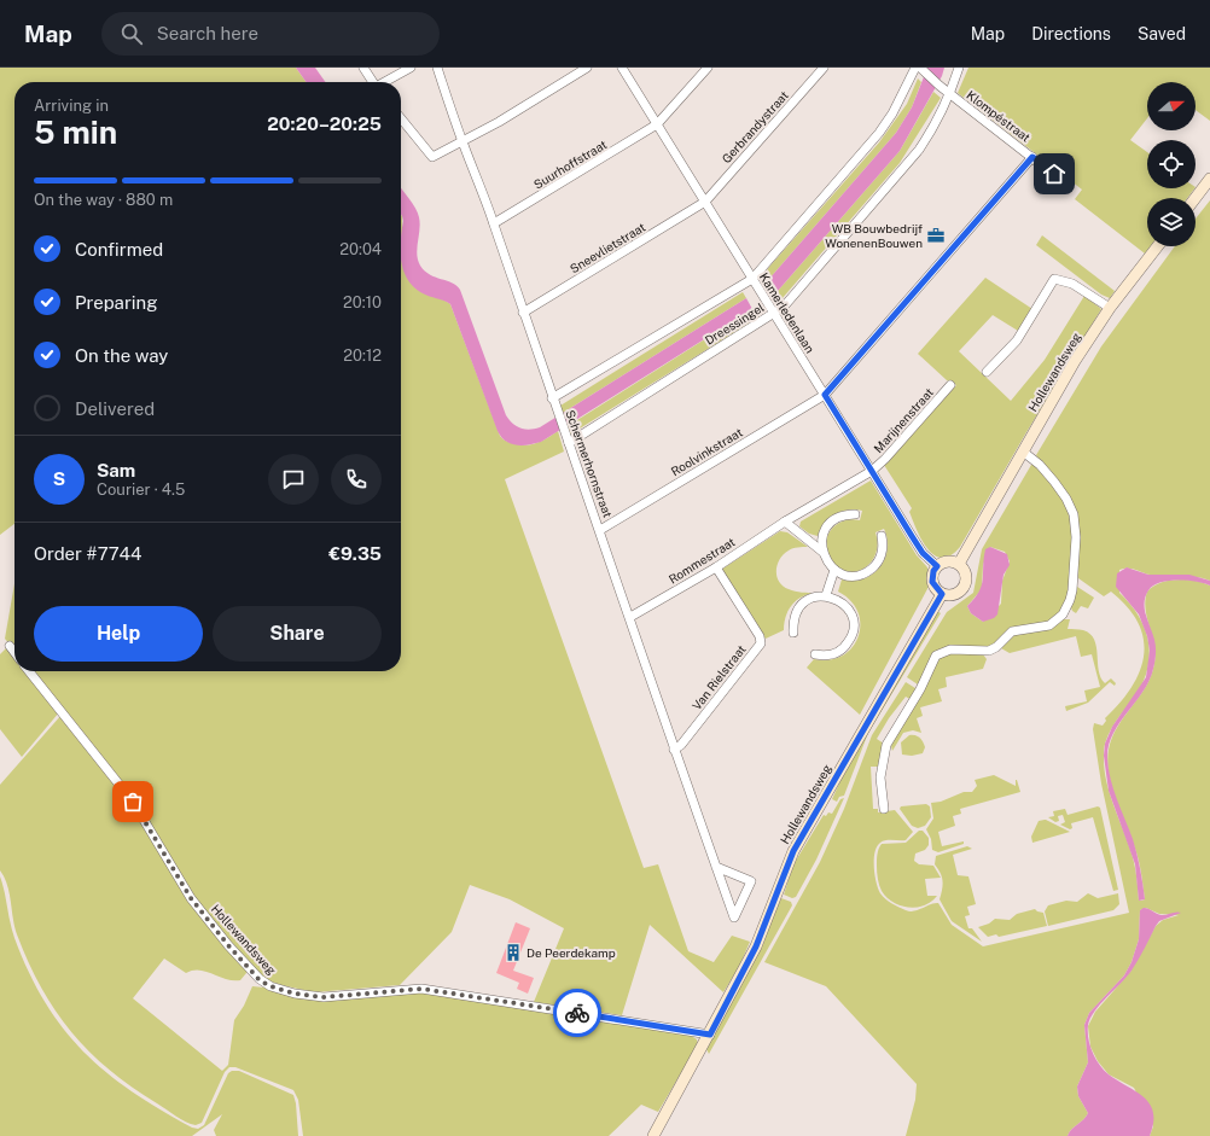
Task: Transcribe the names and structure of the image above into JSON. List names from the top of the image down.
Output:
{
  "streets": {
    "main road": ["Hollewandsweg"],
    "street": [
      "Klompéstraat",
      "Gerbrandystraat",
      "Suurhoffstraat",
      "Sneevlietstraat",
      "Kamerledenlaan",
      "Dreessingel",
      "Marijnenstraat",
      "Roolvinkstraat",
      "Schermerhornstraat",
      "Rommestraat",
      "Van Rielstraat"
    ]
  },
  "crossings": [
    ["Klompéstraat", "Dreessingel"],
    ["Klompéstraat", "Roolvinkstraat"],
    ["Gerbrandystraat", "Sneevlietstraat"],
    ["Gerbrandystraat", "Kamerledenlaan"],
    ["Suurhoffstraat", "Kamerledenlaan"],
    ["Suurhoffstraat", "Schermerhornstraat"],
    ["Sneevlietstraat", "Kamerledenlaan"],
    ["Sneevlietstraat", "Schermerhornstraat"],
    ["Kamerledenlaan", "Dreessingel"],
    ["Kamerledenlaan", "Hollewandsweg"],
    ["Kamerledenlaan", "Marijnenstraat"],
    ["Kamerledenlaan", "Roolvinkstraat"],
    ["Kamerledenlaan", "Rommestraat"],
    ["Dreessingel", "Schermerhornstraat"],
    ["Marijnenstraat", "Rommestraat"],
    ["Roolvinkstraat", "Schermerhornstraat"],
    ["Schermerhornstraat", "Rommestraat"],
    ["Schermerhornstraat", "Van Rielstraat"],
    ["Rommestraat", "Van Rielstraat"]
  ],
  "places": {
    "office": ["WB Bouwbedrijf WonenenBouwen"],
    "building": ["De Peerdekamp"]
  },
  "north": "right",
  "page": {
    "header": "Map",
    "search": "Search here",
    "nav": ["Map", "Directions", "Saved"],
    "heading": ["5 min", "Arriving in", "20:20–20:25"],
    "panel": [
      "Sam",
      "Courier · 4.5",
      "Order #7744",
      "€9.35"
    ],
    "bar": "On the way · 880 m",
    "list": [
      ["Confirmed", "20:04"],
      ["Preparing", "20:10"],
      ["On the way", "20:12"],
      "Delivered"
    ],
    "round": "S",
    "buttons": ["Help", "Share"]
  }
}
